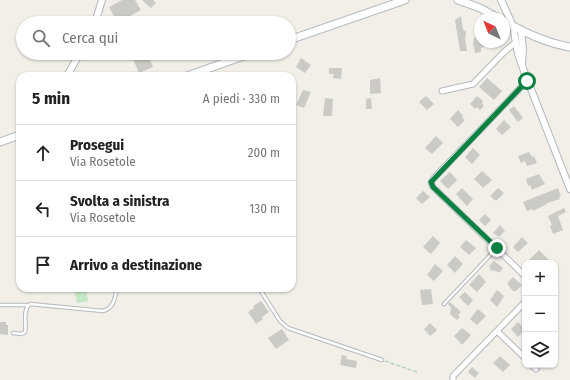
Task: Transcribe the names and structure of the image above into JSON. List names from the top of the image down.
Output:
{
  "north": "top left",
  "page": {
    "search": "Cerca qui",
    "heading": ["5 min", "A piedi · 330 m"],
    "list": [
      ["Prosegui", "Via Rosetole", "200 m"],
      ["Svolta a sinistra", "Via Rosetole", "130 m"],
      "Arrivo a destinazione"
    ],
    "map_buttons": ["+", "−"]
  }
}
